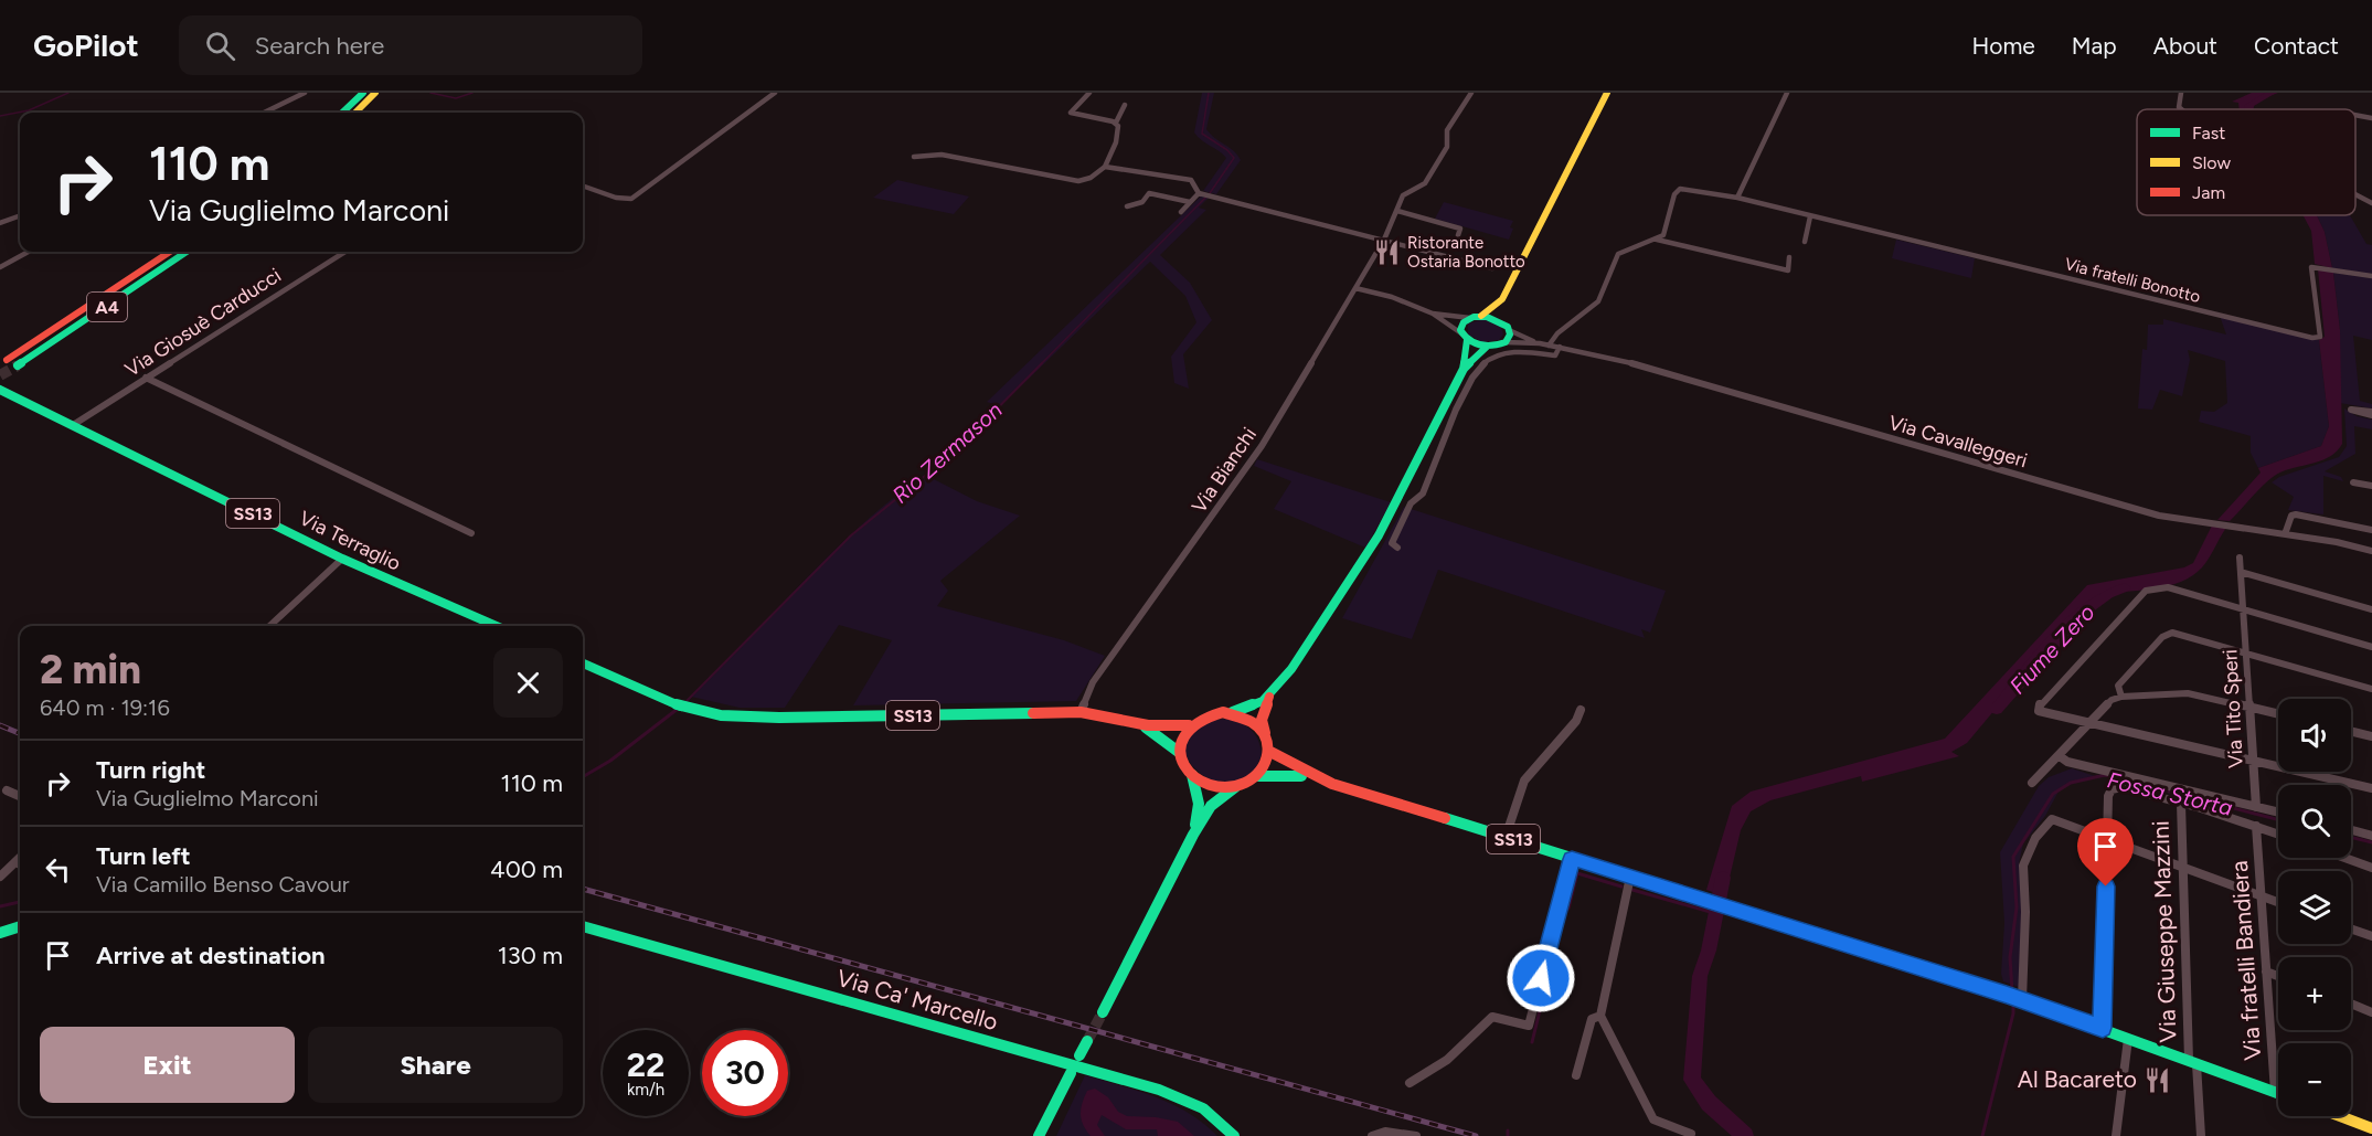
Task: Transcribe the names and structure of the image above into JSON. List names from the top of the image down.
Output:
{
  "streets": {
    "main road": [
      "A4",
      "SS13",
      "Via Terraglio",
      "Via Ca' Marcello"
    ],
    "street": [
      "Via fratelli Bonotto",
      "Via Giosuè Carducci",
      "Via Cavalleggeri",
      "Via Bianchi",
      "Via Tito Speri",
      "Via Giuseppe Mazzini",
      "Via fratelli Bandiera"
    ]
  },
  "crossings": [
    ["Via Giosuè Carducci", "Via Terraglio"],
    ["Via Bianchi", "SS13"],
    ["SS13", "Via Giuseppe Mazzini"],
    ["SS13", "Via fratelli Bandiera"]
  ],
  "water": ["Rio Zermason", "Fiume Zero", "Fossa Storta"],
  "places": {
    "restaurant": ["Ristorante Ostaria Bonotto", "Al Bacareto"]
  },
  "legend": ["Fast", "Slow", "Jam"],
  "page": {
    "header": "GoPilot",
    "search": "Search here",
    "nav": [
      "Home",
      "Map",
      "About",
      "Contact"
    ],
    "turn": ["110 m", "Via Guglielmo Marconi"],
    "heading": ["2 min", "640 m · 19:16"],
    "map_buttons": ["+", "−"],
    "list": [
      {
        "name": "Turn right",
        "note": "Via Guglielmo Marconi",
        "value": "110 m"
      },
      {
        "name": "Turn left",
        "note": "Via Camillo Benso Cavour",
        "value": "400 m"
      },
      {
        "name": "Arrive at destination",
        "value": "130 m"
      }
    ],
    "buttons": ["Exit", "Share"],
    "speed": "22 km/h",
    "limit": "30"
  }
}
